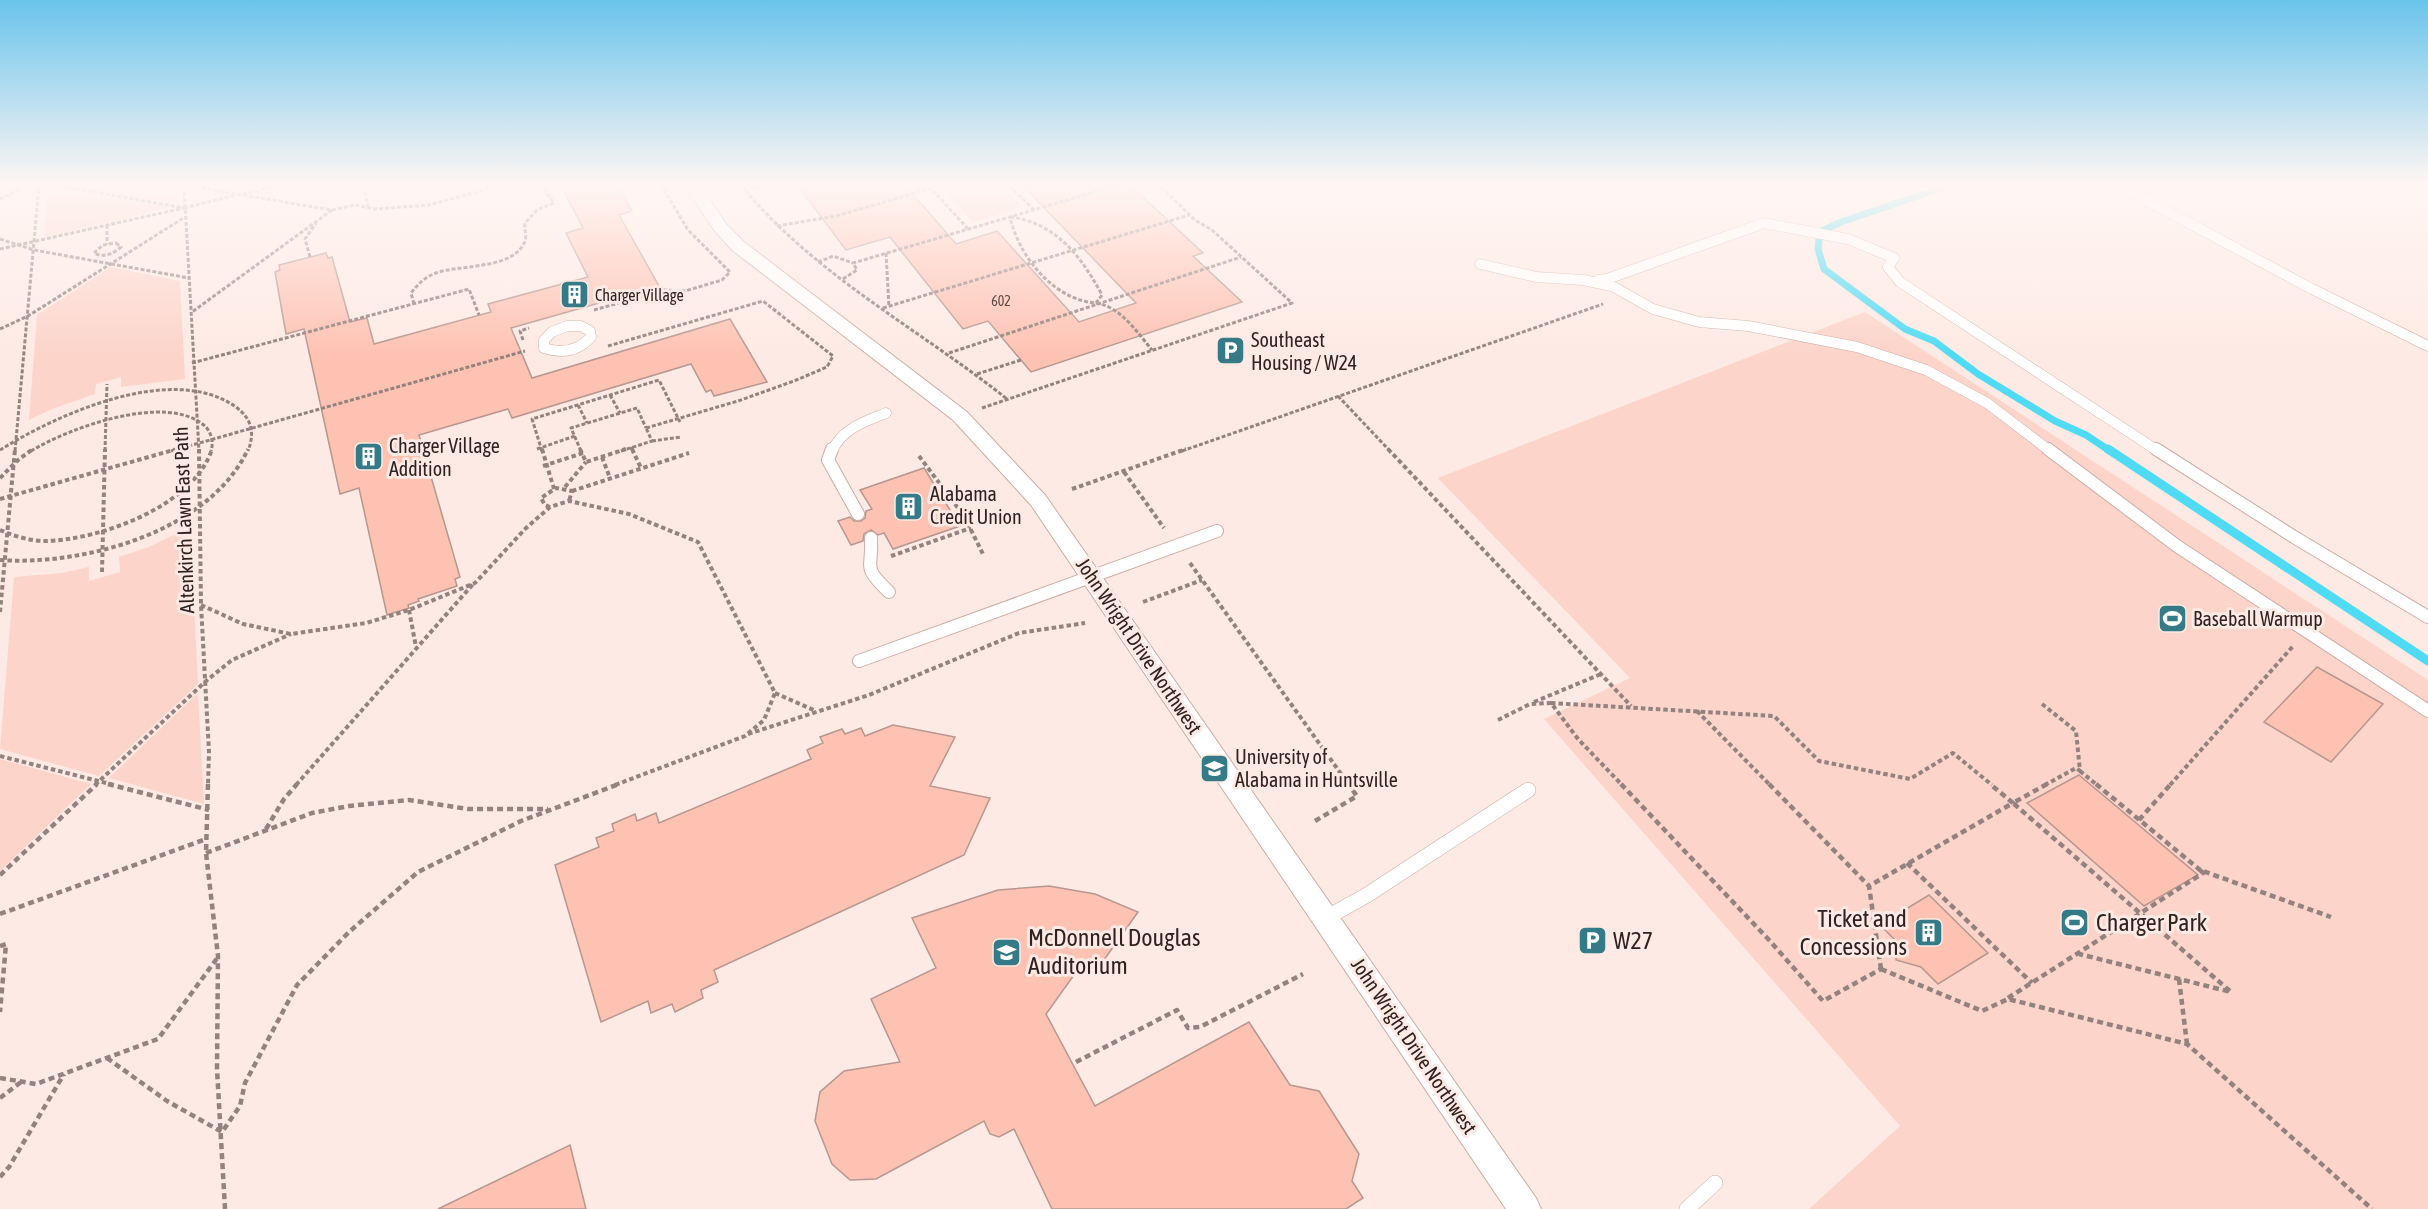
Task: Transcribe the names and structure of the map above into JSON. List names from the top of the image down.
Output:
{
  "streets": {
    "street": ["John Wright Drive Northwest"],
    "path": ["Altenkirch Lawn East Path"]
  },
  "places": {
    "building": [
      "Charger Village",
      "Charger Village Addition",
      "Alabama Credit Union",
      "Ticket and Concessions"
    ],
    "parking": ["Southeast Housing / W24", "W27"],
    "sports": ["Baseball Warmup", "Charger Park"],
    "school or university": ["University of Alabama in Huntsville", "McDonnell Douglas Auditorium"]
  },
  "house_numbers": ["602"]
}
